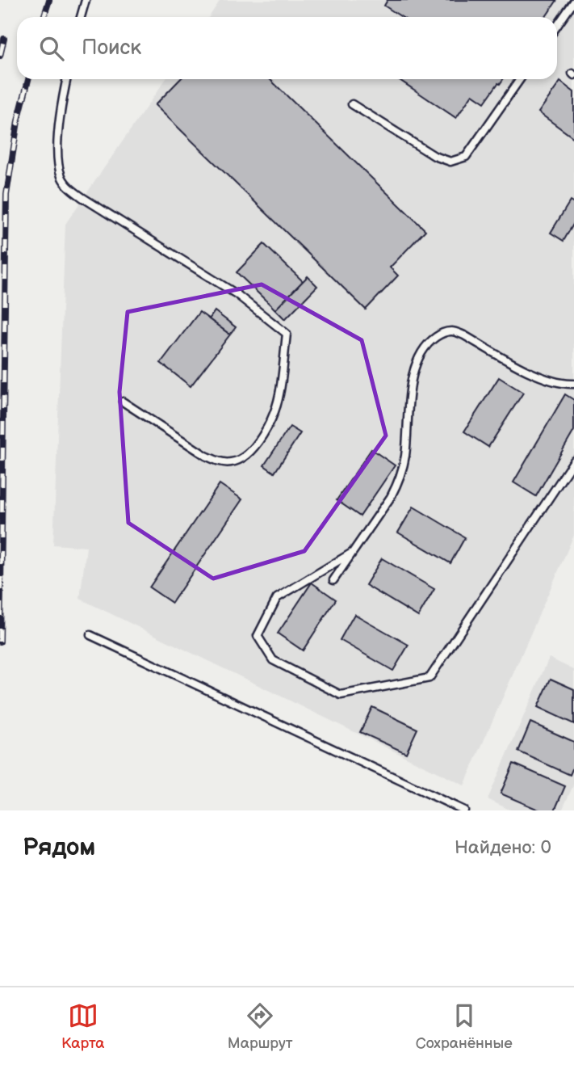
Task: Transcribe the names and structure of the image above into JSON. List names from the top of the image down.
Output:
{
  "page": {
    "search": "Поиск",
    "heading": ["Рядом", "Найдено: 0"],
    "nav": ["Карта", "Маршрут", "Сохранённые"]
  }
}
